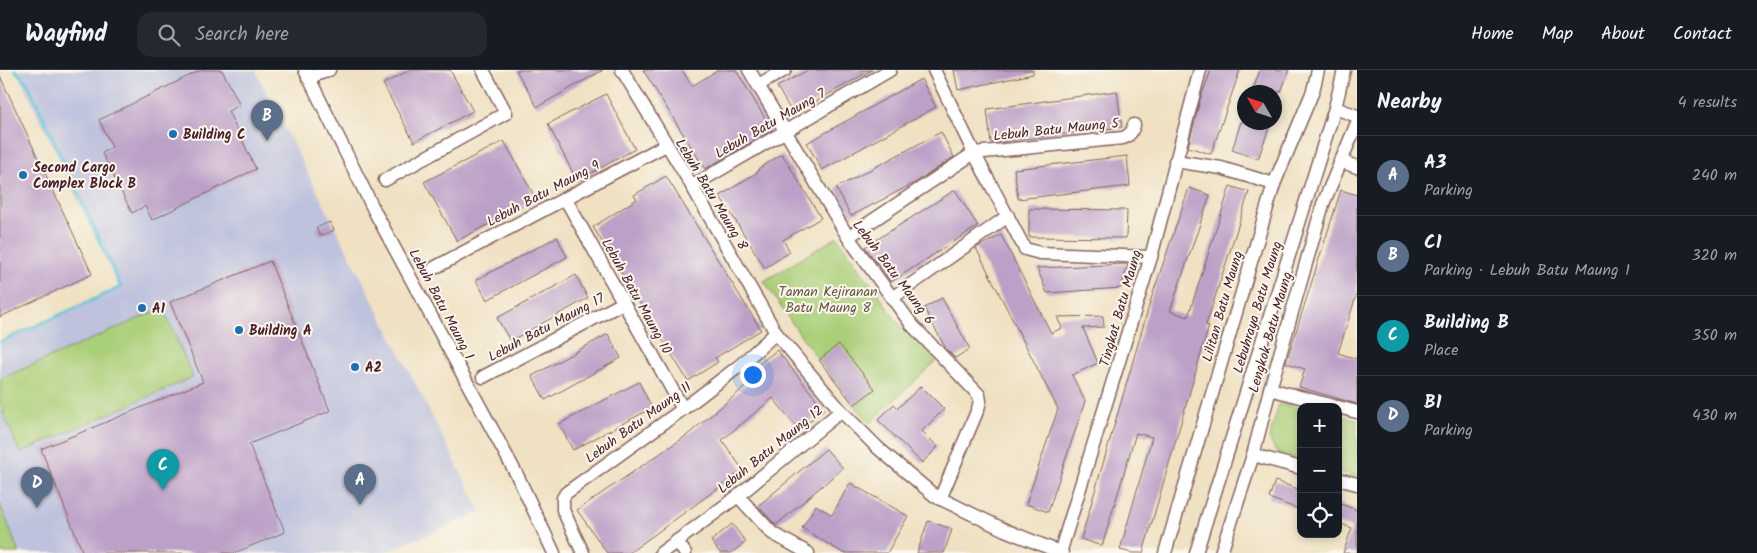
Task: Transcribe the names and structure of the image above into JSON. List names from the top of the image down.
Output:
{
  "streets": {
    "street": [
      "Lebuh Batu Maung 7",
      "Lebuh Batu Maung 5",
      "Lebuh Batu Maung 9",
      "Lebuh Batu Maung 8",
      "Lebuh Batu Maung 6",
      "Lebuh Batu Maung 10",
      "Lebuh Batu Maung 1",
      "Lilitan Batu Maung",
      "Lebuhraya Batu Maung",
      "Tingkat Batu Maung",
      "Lebuh Batu Maung 17",
      "Lengkok Batu Maung",
      "Lebuh Batu Maung 11",
      "Lebuh Batu Maung 12"
    ]
  },
  "crossings": [
    ["Lebuh Batu Maung 7", "Lebuh Batu Maung 8"],
    ["Lebuh Batu Maung 7", "Lebuh Batu Maung 6"],
    ["Lebuh Batu Maung 9", "Lebuh Batu Maung 8"],
    ["Lebuh Batu Maung 9", "Lebuh Batu Maung 10"],
    ["Lebuh Batu Maung 8", "Lebuh Batu Maung 11"],
    ["Lebuh Batu Maung 8", "Lebuh Batu Maung 12"],
    ["Lebuh Batu Maung 10", "Lebuh Batu Maung 17"],
    ["Lebuh Batu Maung 10", "Lebuh Batu Maung 11"],
    ["Lebuh Batu Maung 11", "Lebuh Batu Maung 12"]
  ],
  "parks": ["Taman Kejiranan Batu Maung 8"],
  "places": [
    "Building C",
    "Second Cargo Complex Block B",
    "A1",
    "Building A",
    "A2"
  ],
  "north": "top left",
  "page": {
    "header": "Wayfind",
    "search": "Search here",
    "nav": [
      "Home",
      "Map",
      "About",
      "Contact"
    ],
    "heading": ["Nearby", "4 results"],
    "pins": [
      "B",
      "C",
      "A",
      "D"
    ],
    "list": [
      {
        "mark": "A",
        "name": "A3",
        "note": "Parking",
        "value": "240 m"
      },
      {
        "mark": "B",
        "name": "C1",
        "note": "Parking · Lebuh Batu Maung 1",
        "value": "320 m"
      },
      {
        "mark": "C",
        "name": "Building B",
        "note": "Place",
        "value": "350 m"
      },
      {
        "mark": "D",
        "name": "B1",
        "note": "Parking",
        "value": "430 m"
      }
    ],
    "map_buttons": ["+", "−"]
  }
}
